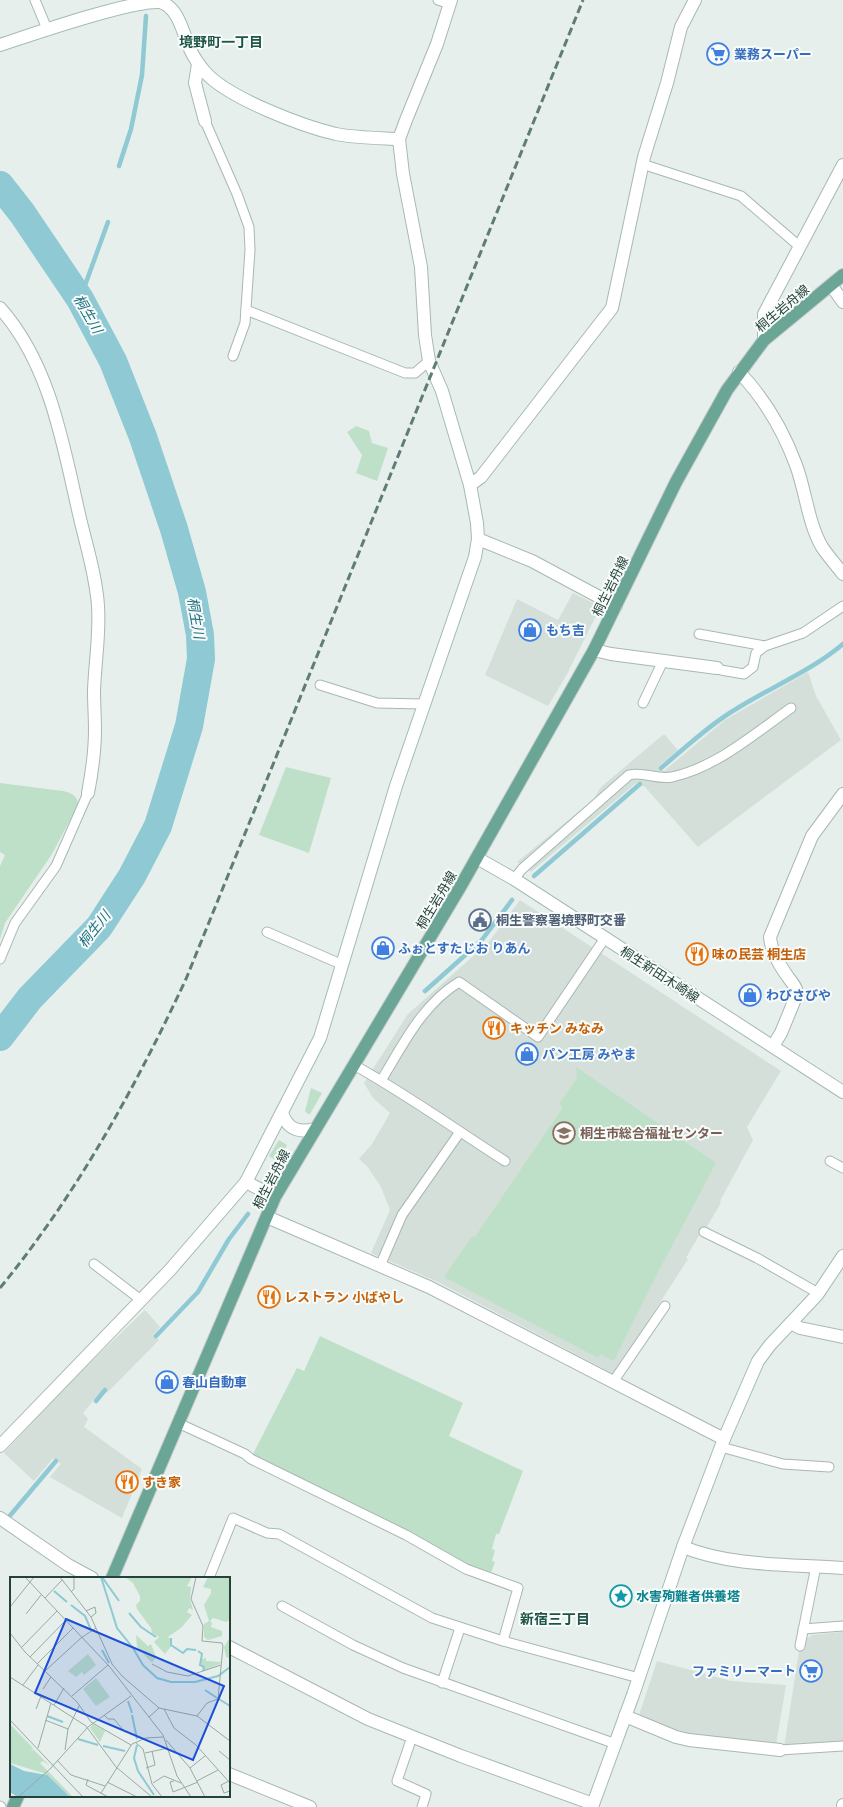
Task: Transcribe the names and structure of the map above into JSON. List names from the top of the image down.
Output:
{
  "streets": {
    "main road": ["桐生岩舟線"],
    "street": ["桐生新田木崎線"]
  },
  "crossings": [
    ["桐生岩舟線", "桐生新田木崎線"]
  ],
  "districts": ["境野町一丁目", "新宿三丁目"],
  "water": ["桐生川"],
  "places": {
    "supermarket": ["業務スーパー", "ファミリーマート"],
    "shop": [
      "もち吉",
      "ふぉとすたじお りあん",
      "わびさびや",
      "パン工房 みやま",
      "春山自動車"
    ],
    "public building": ["桐生警察署境野町交番"],
    "restaurant": [
      "味の民芸 桐生店",
      "キッチン みなみ",
      "レストラン 小ばやし",
      "すき家"
    ],
    "school or university": ["桐生市総合福祉センター"],
    "place": ["水害殉難者供養塔"]
  }
}
